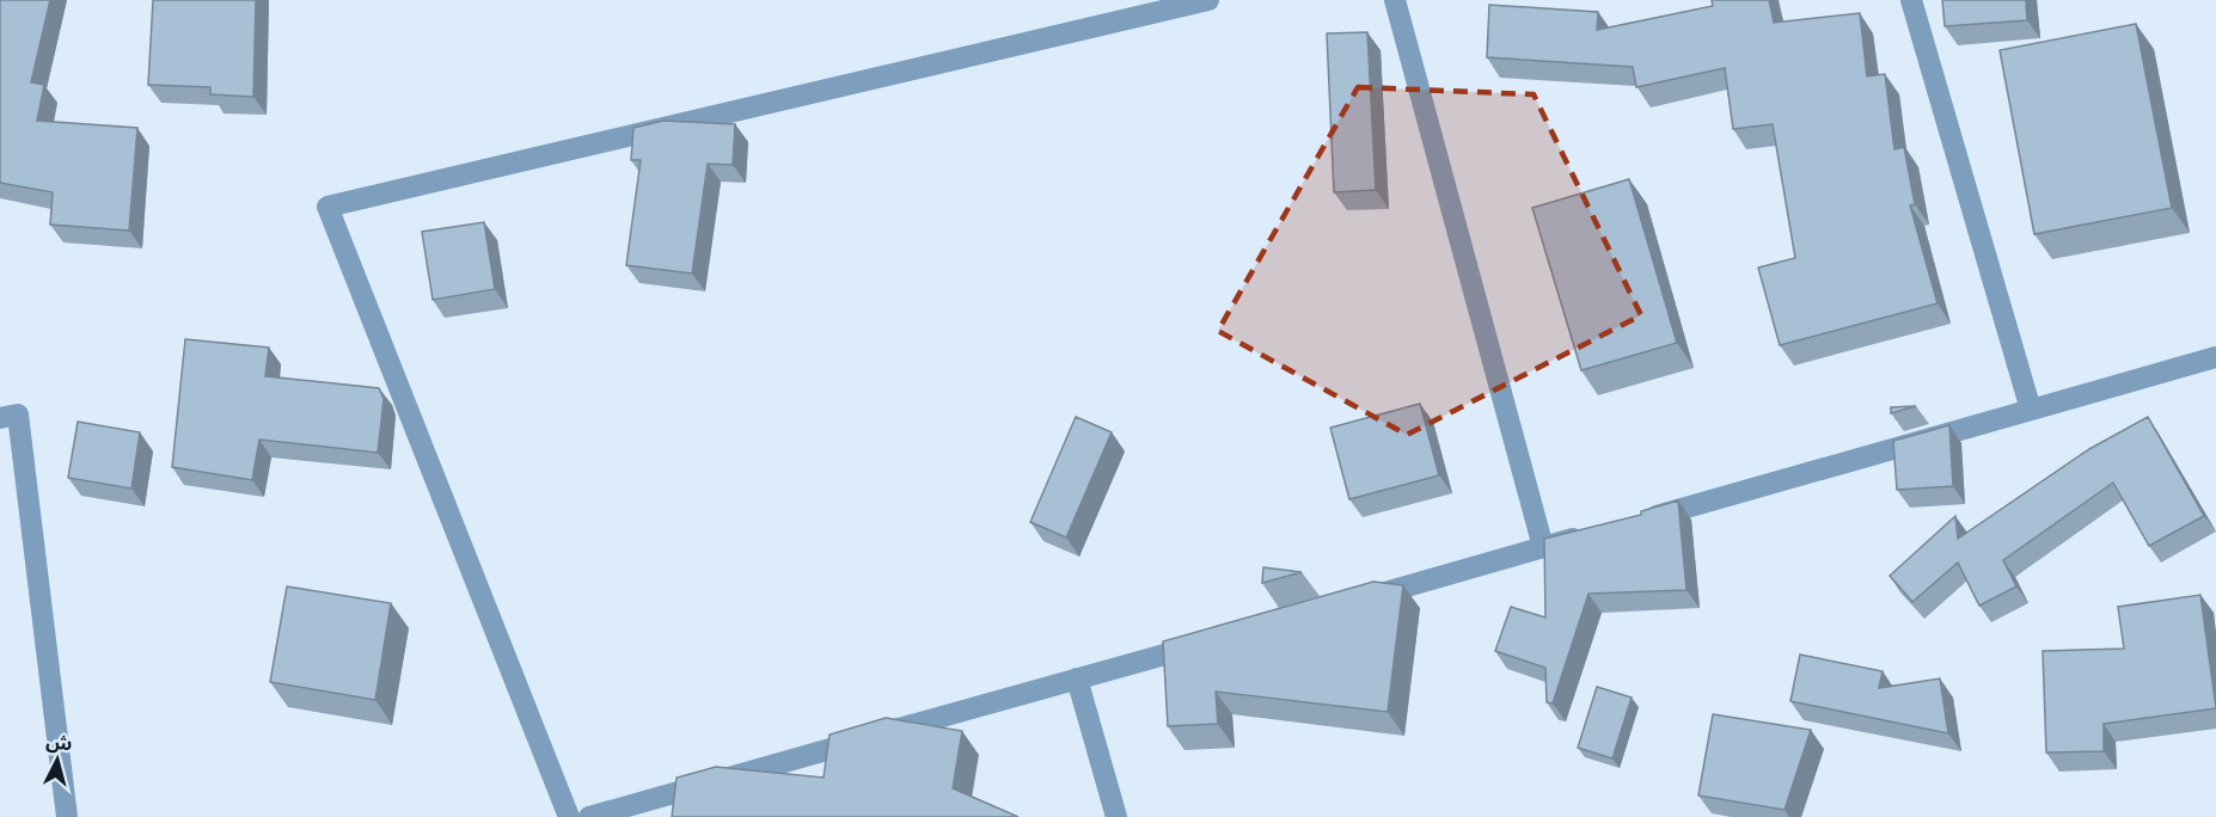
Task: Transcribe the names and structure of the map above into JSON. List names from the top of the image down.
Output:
{
  "north": "top"
}
